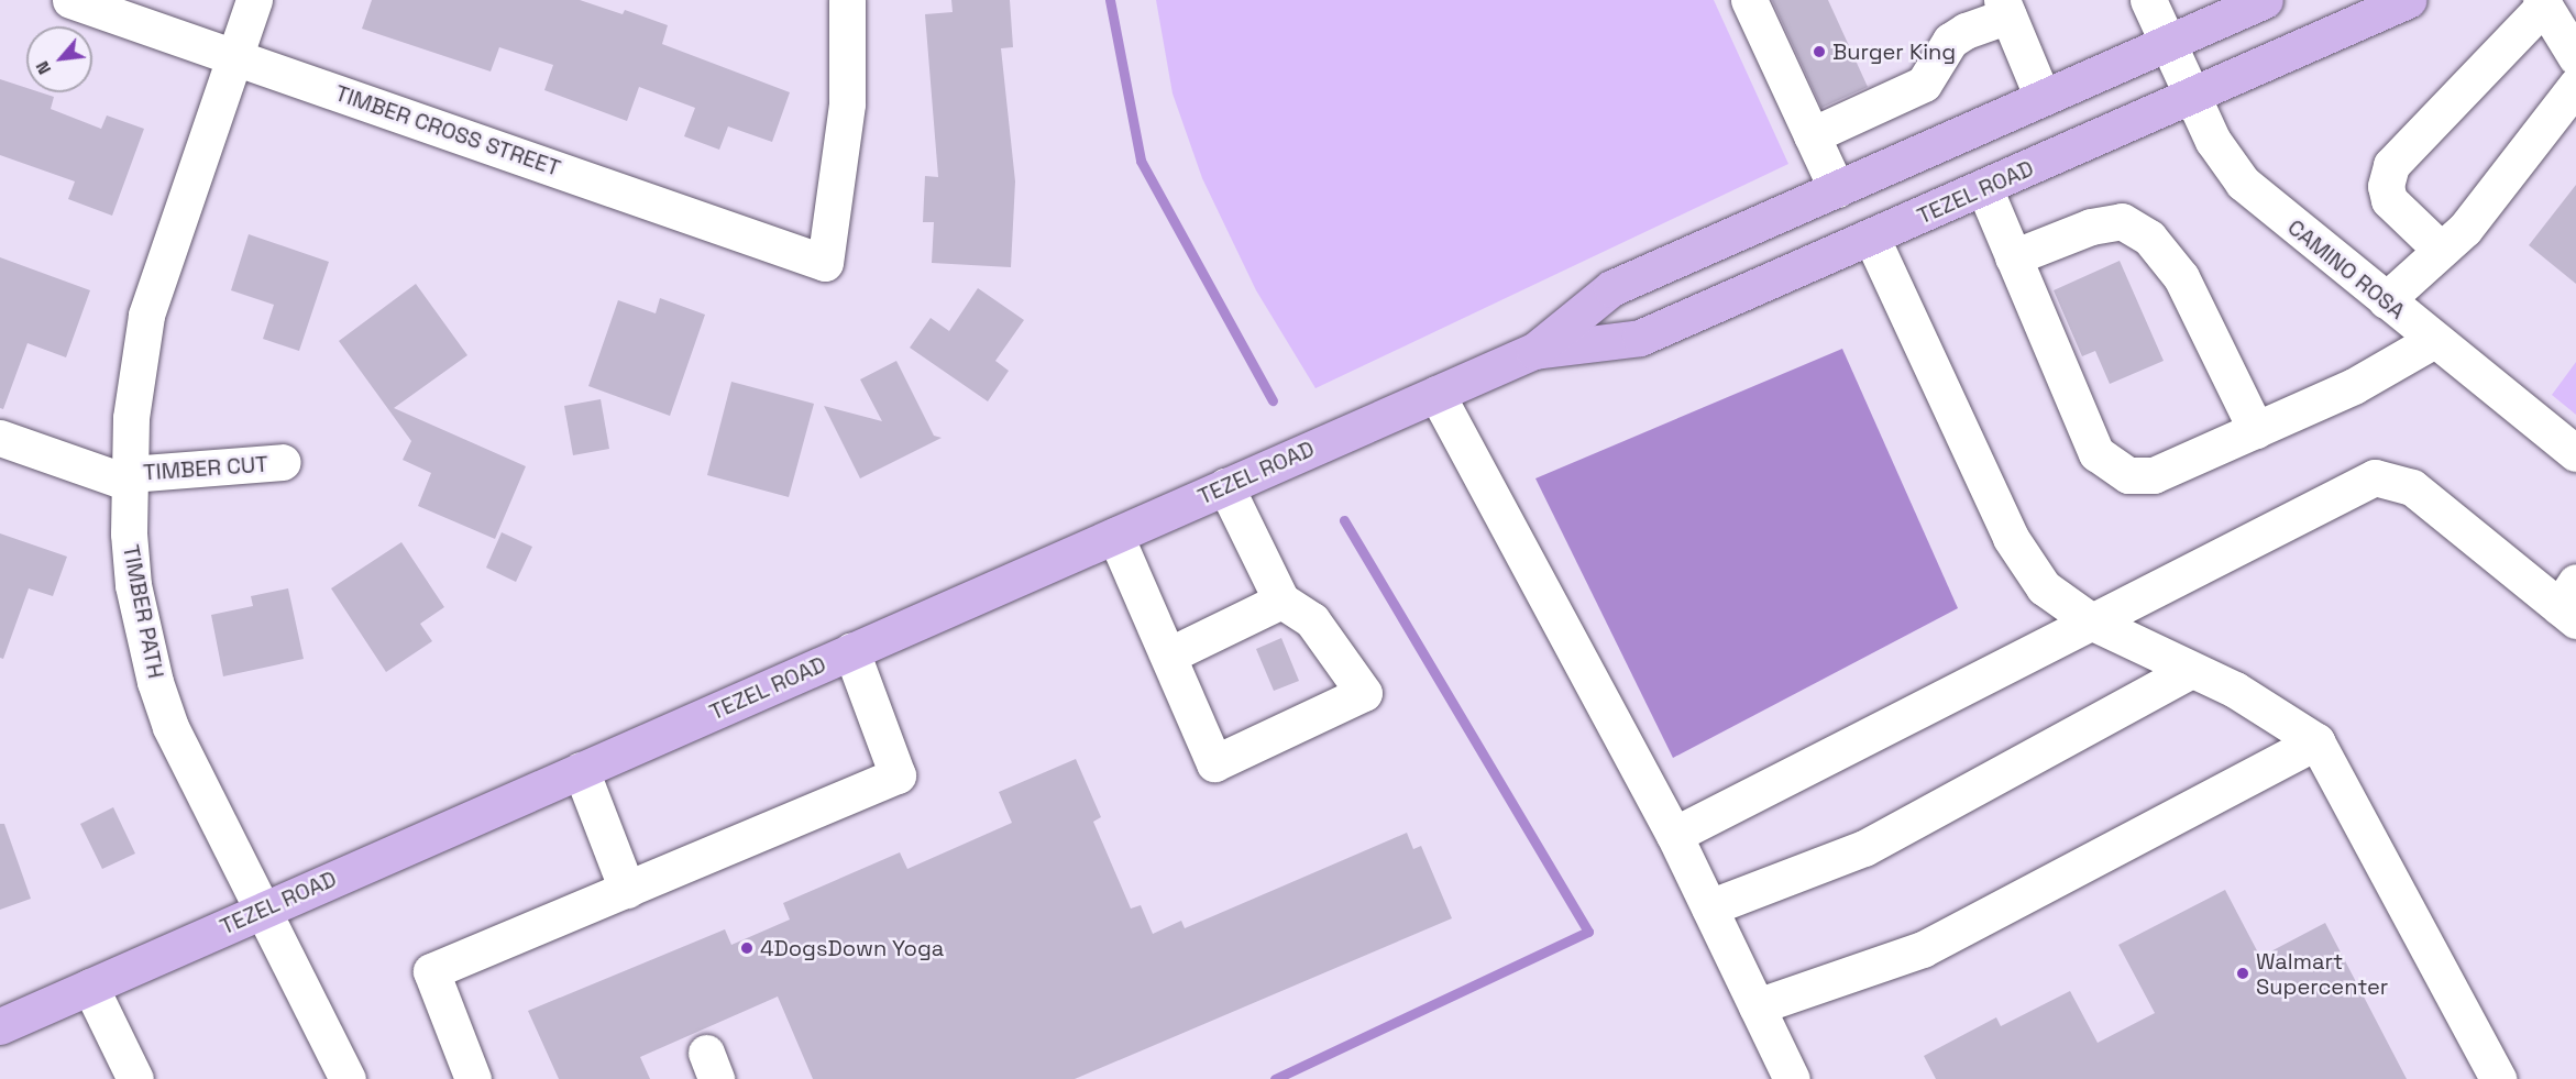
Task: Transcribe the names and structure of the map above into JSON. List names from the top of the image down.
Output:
{
  "streets": {
    "main road": ["TEZEL ROAD"],
    "street": [
      "TIMBER CROSS STREET",
      "CAMINO ROSA",
      "TIMBER CUT",
      "TIMBER PATH"
    ]
  },
  "crossings": [
    ["TIMBER CROSS STREET", "TIMBER PATH"],
    ["TEZEL ROAD", "CAMINO ROSA"],
    ["TEZEL ROAD", "TIMBER PATH"],
    ["TIMBER CUT", "TIMBER PATH"]
  ],
  "places": ["Burger King", "4DogsDown Yoga", "Walmart Supercenter"],
  "north": "bottom left"
}
